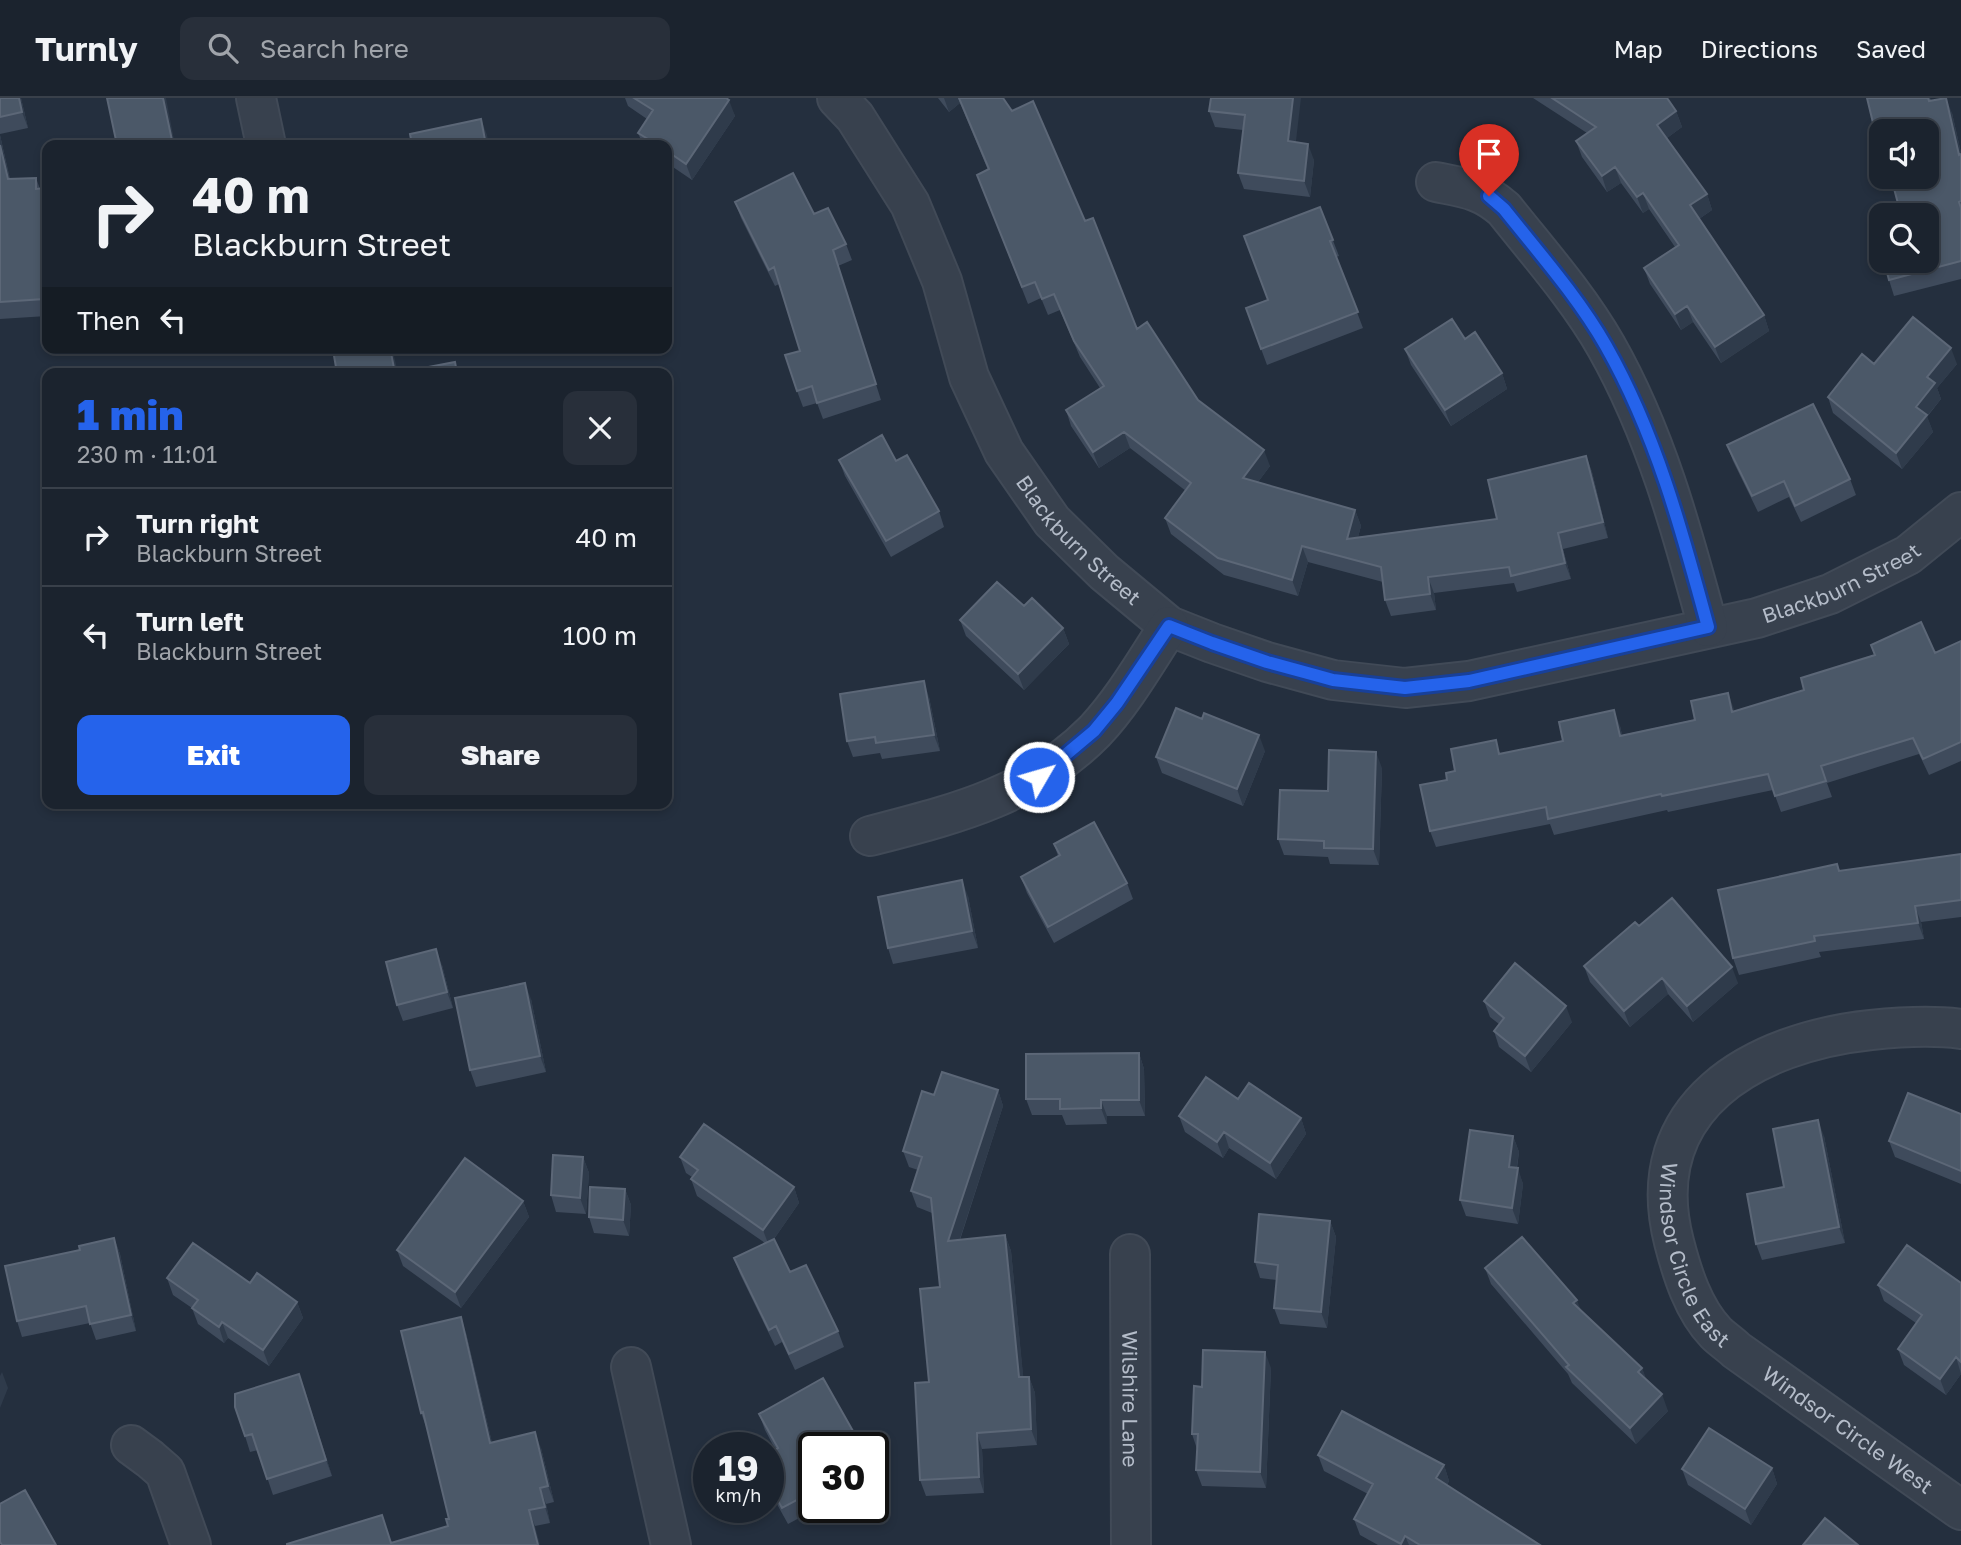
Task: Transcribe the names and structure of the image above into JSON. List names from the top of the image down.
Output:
{
  "streets": {
    "street": [
      "Blackburn Street",
      "Windsor Circle East",
      "Wilshire Lane",
      "Windsor Circle West"
    ]
  },
  "crossings": [
    ["Windsor Circle East", "Windsor Circle West"]
  ],
  "page": {
    "header": "Turnly",
    "search": "Search here",
    "nav": ["Map", "Directions", "Saved"],
    "turn": ["40 m", "Blackburn Street"],
    "then": "Then",
    "heading": ["1 min", "230 m · 11:01"],
    "list": [
      {
        "name": "Turn right",
        "note": "Blackburn Street",
        "value": "40 m"
      },
      {
        "name": "Turn left",
        "note": "Blackburn Street",
        "value": "100 m"
      }
    ],
    "buttons": ["Exit", "Share"],
    "speed": "19 km/h",
    "limit": "30"
  }
}
